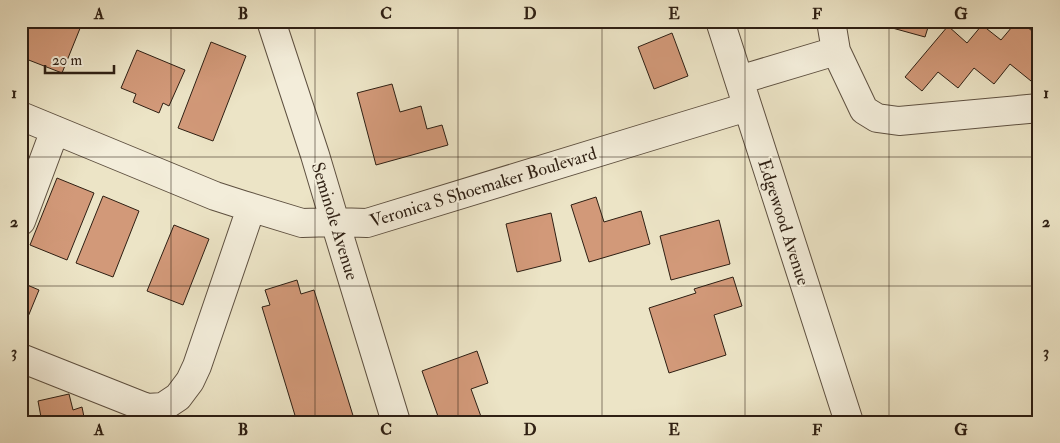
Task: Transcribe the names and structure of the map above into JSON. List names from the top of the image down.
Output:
{
  "streets": {
    "street": ["Veronica S Shoemaker Boulevard", "Seminole Avenue", "Edgewood Avenue"]
  },
  "crossings": [
    ["Veronica S Shoemaker Boulevard", "Seminole Avenue"],
    ["Veronica S Shoemaker Boulevard", "Edgewood Avenue"]
  ],
  "scale_bar": "20 m",
  "grid": {
    "columns": [
      "A",
      "B",
      "C",
      "D",
      "E",
      "F",
      "G"
    ],
    "rows": ["1", "2", "3"]
  }
}
